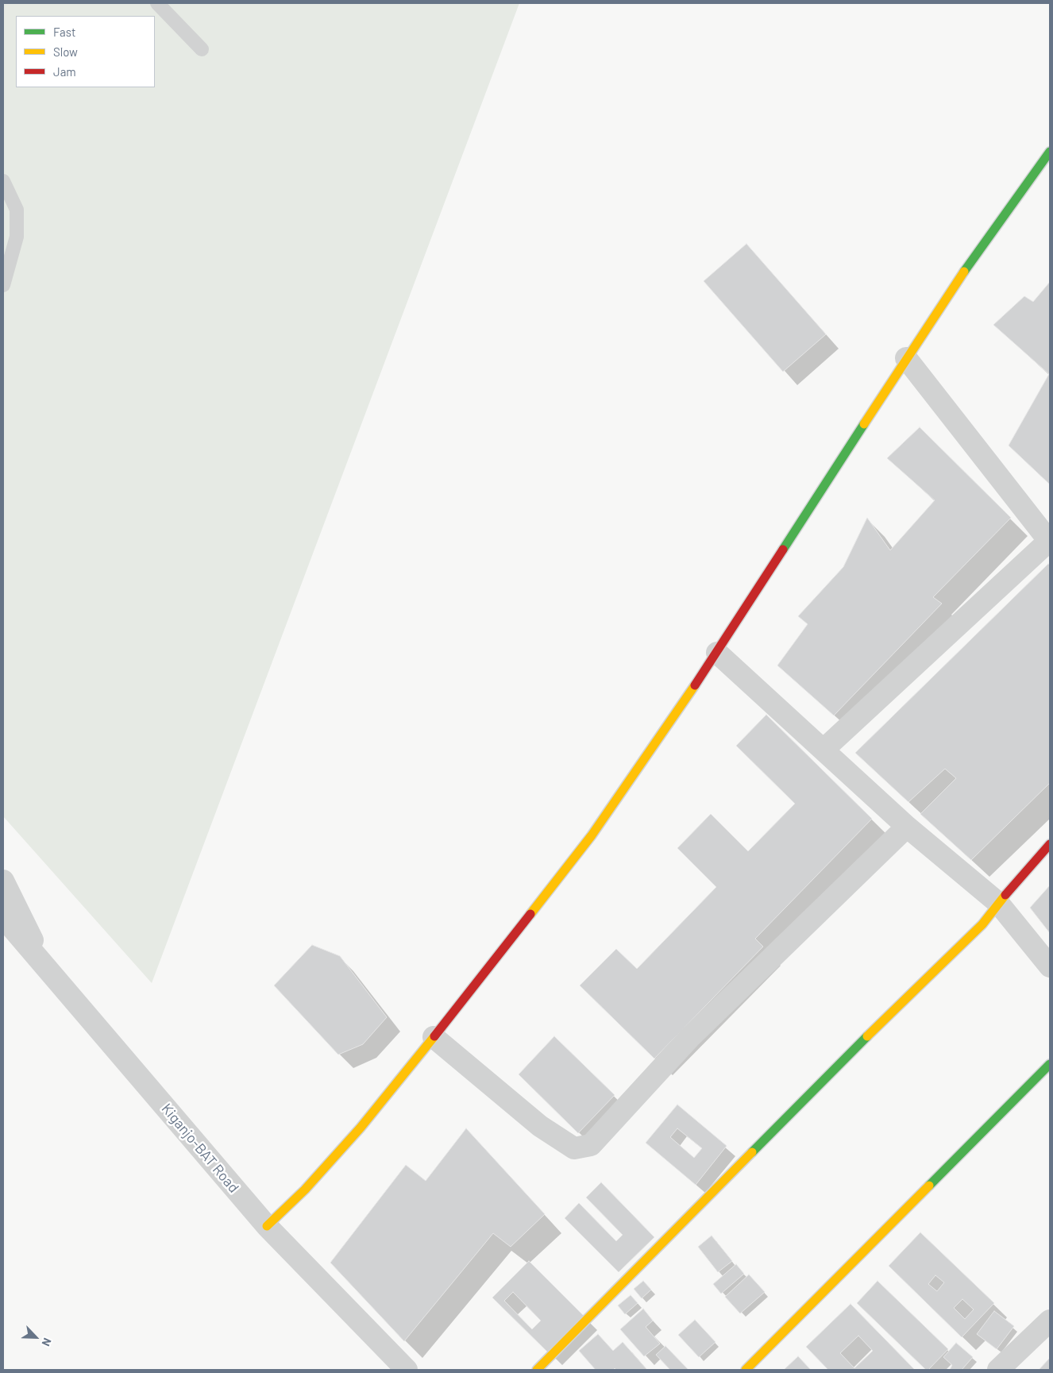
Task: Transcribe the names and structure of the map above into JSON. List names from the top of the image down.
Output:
{
  "streets": {
    "street": ["Kiganjo-BAT Road"]
  },
  "legend": ["Fast", "Slow", "Jam"],
  "north": "bottom right"
}
